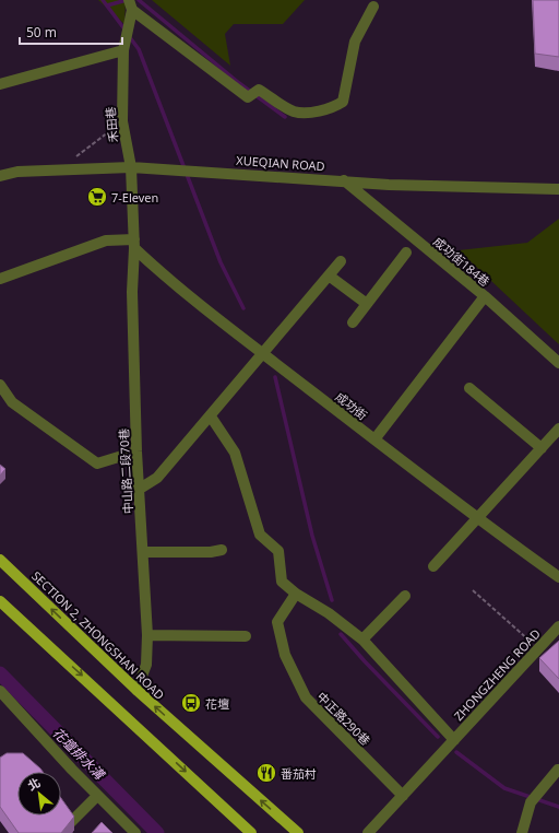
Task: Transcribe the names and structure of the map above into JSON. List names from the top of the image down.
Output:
{
  "streets": {
    "main road": ["SECTION 2, ZHONGSHAN ROAD"],
    "street": [
      "禾田巷",
      "XUEQIAN ROAD",
      "成功街184巷",
      "成功街",
      "中山路二段70巷",
      "ZHONGZHENG ROAD",
      "中正路290巷"
    ]
  },
  "crossings": [
    ["禾田巷", "XUEQIAN ROAD"],
    ["禾田巷", "成功街"],
    ["禾田巷", "中山路二段70巷"],
    ["XUEQIAN ROAD", "成功街184巷"],
    ["成功街184巷", "成功街"],
    ["成功街", "中山路二段70巷"],
    ["中山路二段70巷", "SECTION 2, ZHONGSHAN ROAD"],
    ["ZHONGZHENG ROAD", "中正路290巷"]
  ],
  "water": ["花壇排水溝"],
  "places": {
    "supermarket": ["7-Eleven"],
    "bus stop": ["花壇"],
    "restaurant": ["番茄村"]
  },
  "scale_bar": "50 m",
  "north": "top left"
}
